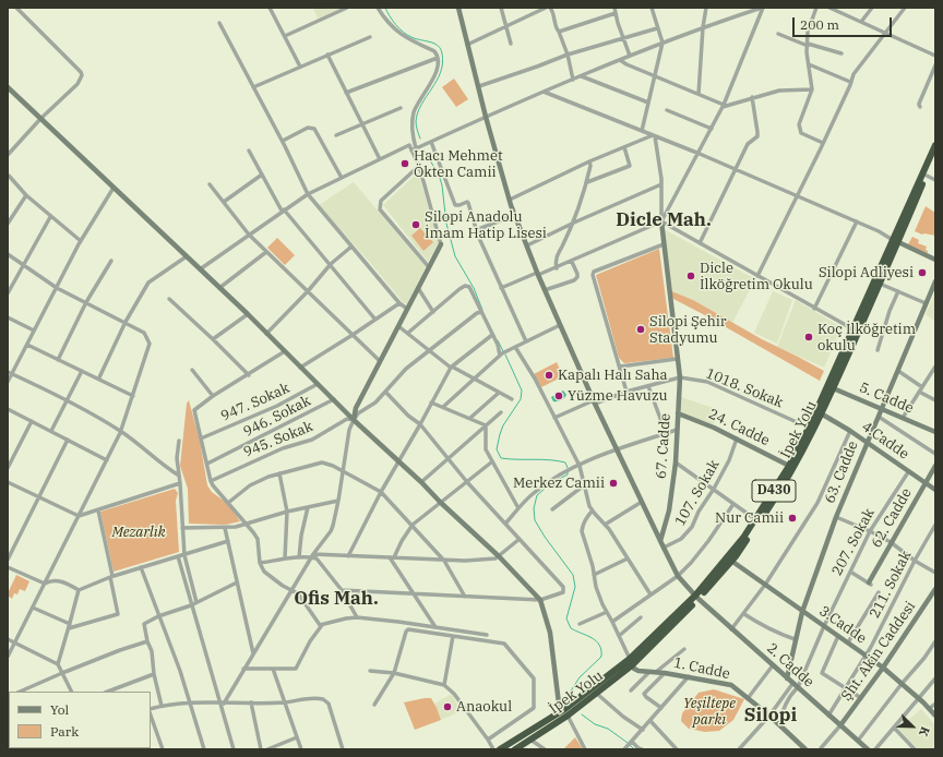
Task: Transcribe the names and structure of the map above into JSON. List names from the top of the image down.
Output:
{
  "streets": {
    "highway": ["İpek Yolu", "D430"],
    "street": [
      "1018. Sokak",
      "5. Cadde",
      "947. Sokak",
      "946. Sokak",
      "24. Cadde",
      "945. Sokak",
      "4.Cadde",
      "67. Cadde",
      "63. Cadde",
      "107. Sokak",
      "62. Cadde",
      "207. Sokak",
      "211. Sokak",
      "3.Cadde",
      "Şht. Akin Caddesi",
      "2. Cadde",
      "1. Cadde"
    ]
  },
  "crossings": [
    ["1018. Sokak", "67. Cadde"],
    ["1018. Sokak", "D430"],
    ["1018. Sokak", "2. Cadde"],
    ["5. Cadde", "İpek Yolu"],
    ["5. Cadde", "63. Cadde"],
    ["5. Cadde", "D430"],
    ["24. Cadde", "67. Cadde"],
    ["24. Cadde", "D430"],
    ["24. Cadde", "107. Sokak"],
    ["İpek Yolu", "4.Cadde"],
    ["İpek Yolu", "D430"],
    ["İpek Yolu", "3.Cadde"],
    ["İpek Yolu", "2. Cadde"],
    ["İpek Yolu", "1. Cadde"],
    ["4.Cadde", "63. Cadde"],
    ["4.Cadde", "62. Cadde"],
    ["4.Cadde", "207. Sokak"],
    ["67. Cadde", "2. Cadde"],
    ["63. Cadde", "3.Cadde"],
    ["63. Cadde", "2. Cadde"],
    ["D430", "2. Cadde"],
    ["D430", "1. Cadde"],
    ["107. Sokak", "2. Cadde"],
    ["207. Sokak", "3.Cadde"],
    ["207. Sokak", "2. Cadde"],
    ["207. Sokak", "1. Cadde"],
    ["211. Sokak", "3.Cadde"],
    ["211. Sokak", "2. Cadde"],
    ["3.Cadde", "Şht. Akin Caddesi"],
    ["Şht. Akin Caddesi", "2. Cadde"]
  ],
  "districts": ["Dicle Mah.", "Ofis Mah.", "Silopi"],
  "parks": ["Mezarlık", "Yeşiltepe parkı"],
  "places": [
    "Hacı Mehmet Ökten Camii",
    "Silopi Anadolu İmam Hatip Lisesi",
    "Silopi Adliyesi",
    "Dicle İlköğretim Okulu",
    "Silopi Şehir Stadyumu",
    "Koç İlköğretim okulu",
    "Kapalı Halı Saha",
    "Yüzme Havuzu",
    "Merkez Camii",
    "Nur Camii",
    "Anaokul"
  ],
  "legend": ["Yol", "Park"],
  "scale_bar": "200 m",
  "north": "bottom right"
}
